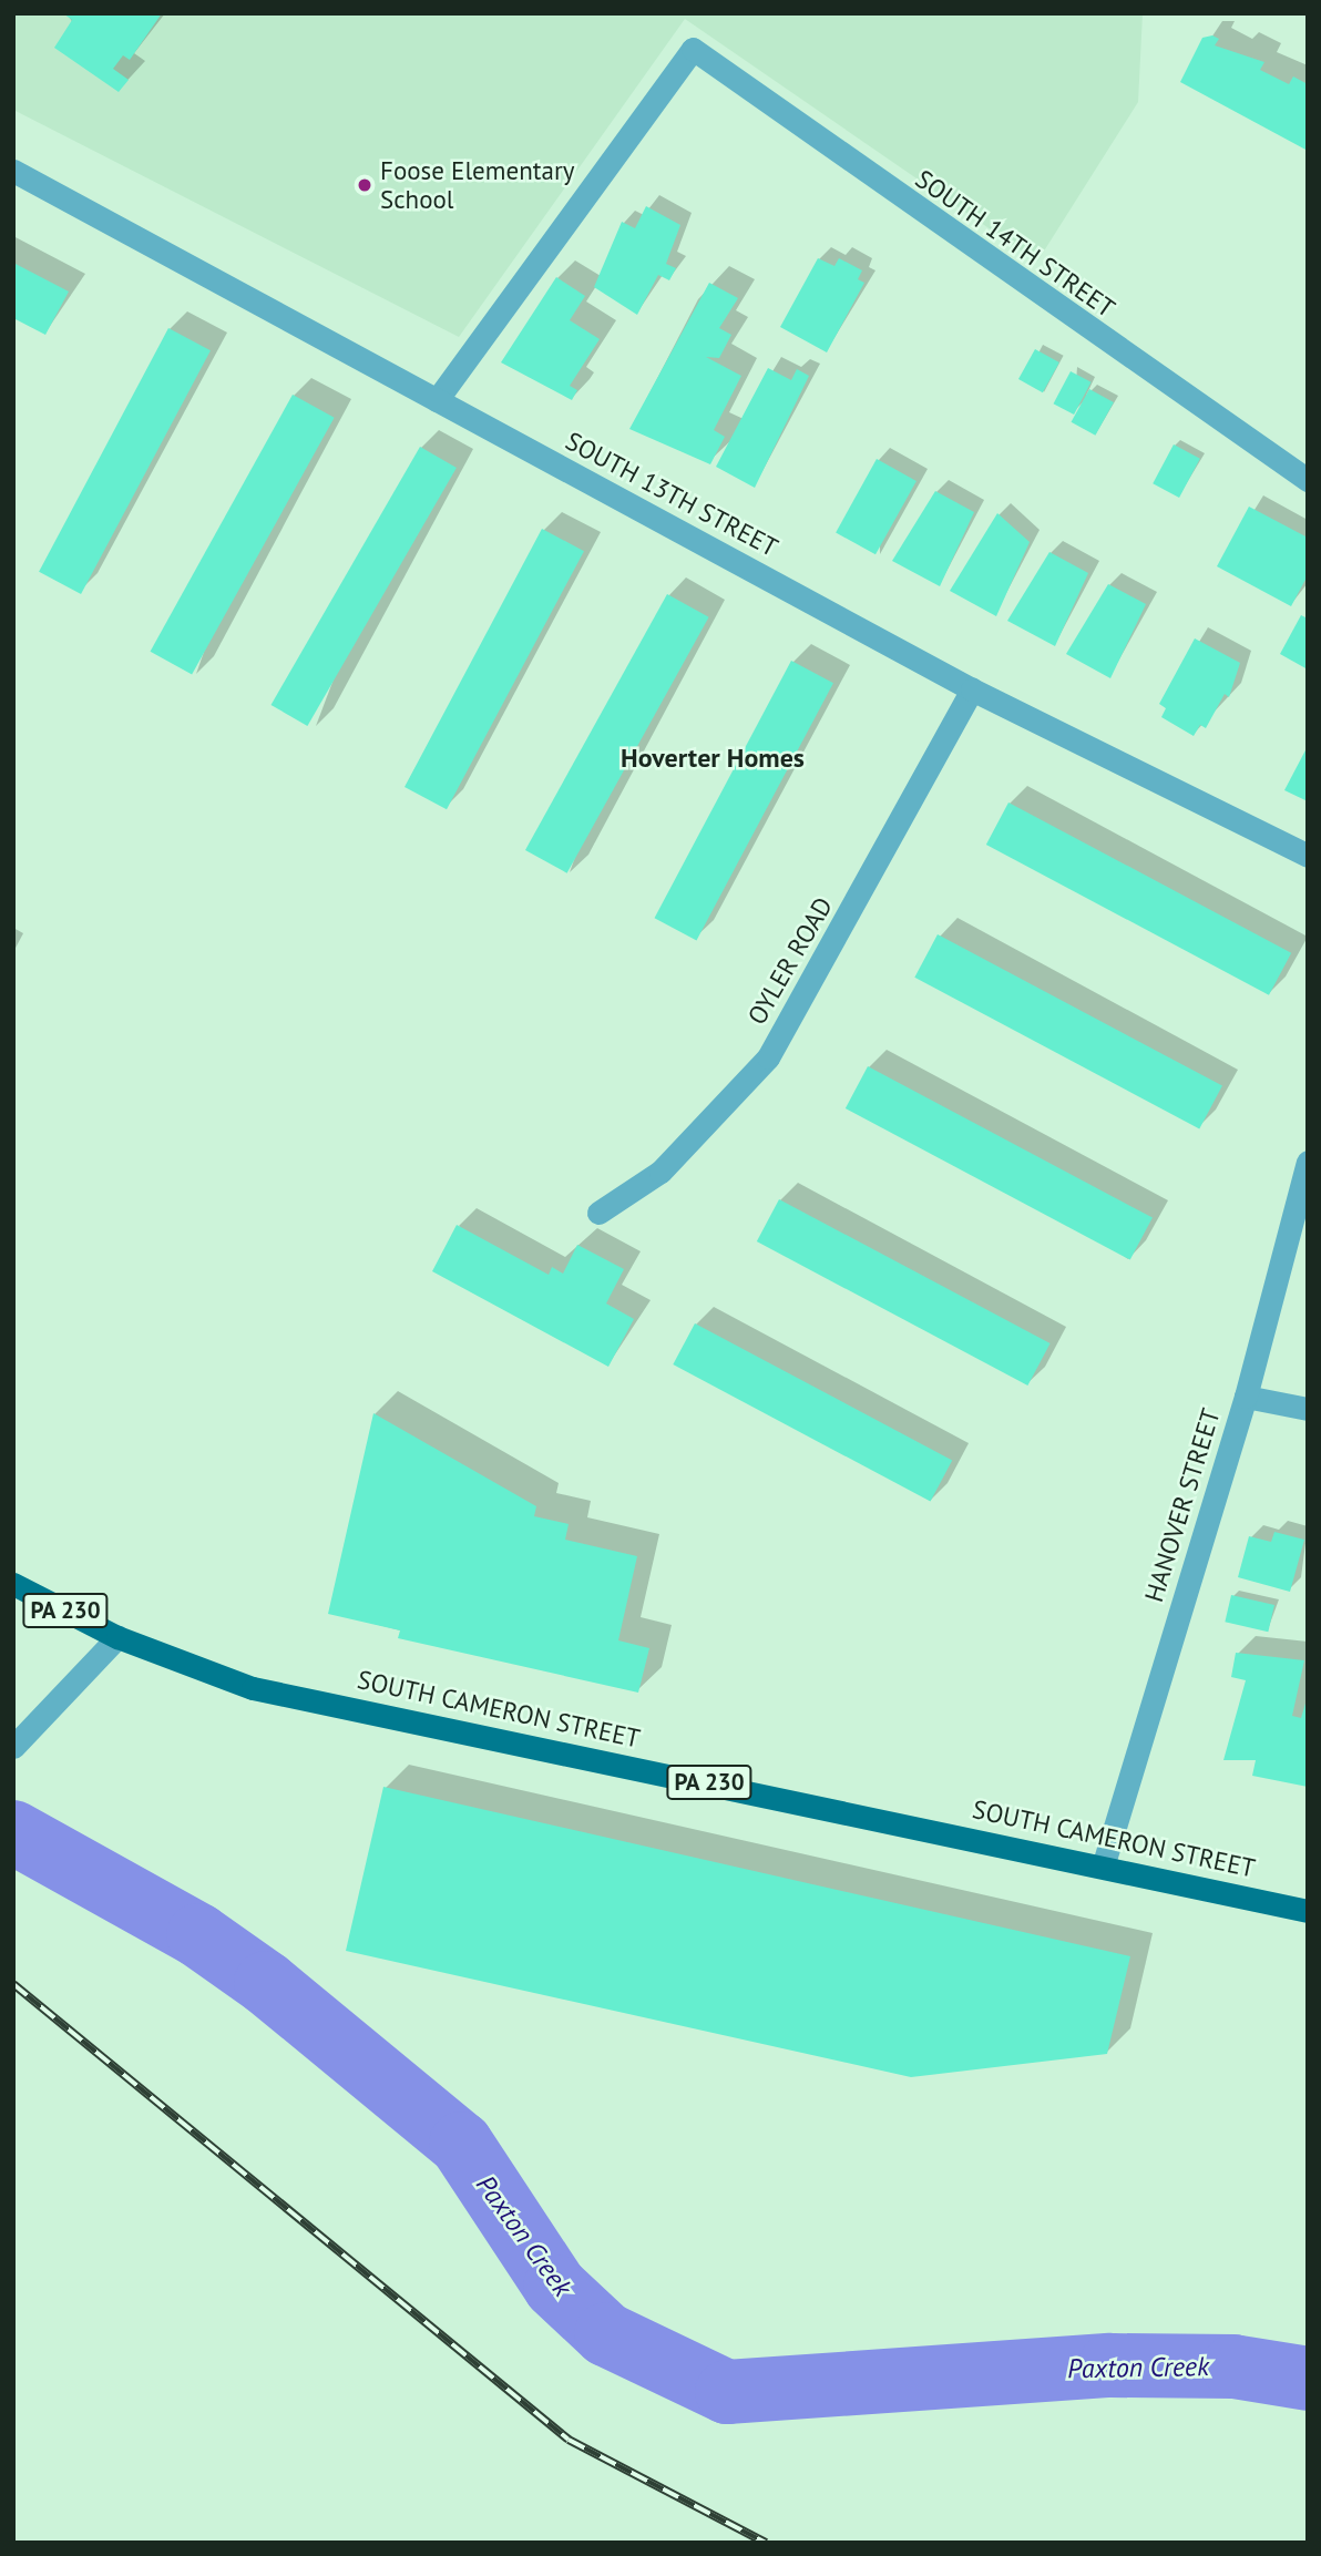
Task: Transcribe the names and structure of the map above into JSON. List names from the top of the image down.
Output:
{
  "streets": {
    "main road": ["PA 230", "SOUTH CAMERON STREET"],
    "street": [
      "SOUTH 14TH STREET",
      "SOUTH 13TH STREET",
      "OYLER ROAD",
      "HANOVER STREET"
    ]
  },
  "crossings": [
    ["SOUTH 14TH STREET", "SOUTH 13TH STREET"],
    ["SOUTH 13TH STREET", "OYLER ROAD"],
    ["HANOVER STREET", "SOUTH CAMERON STREET"]
  ],
  "districts": ["Hoverter Homes"],
  "water": ["Paxton Creek"],
  "places": ["Foose Elementary School"]
}
